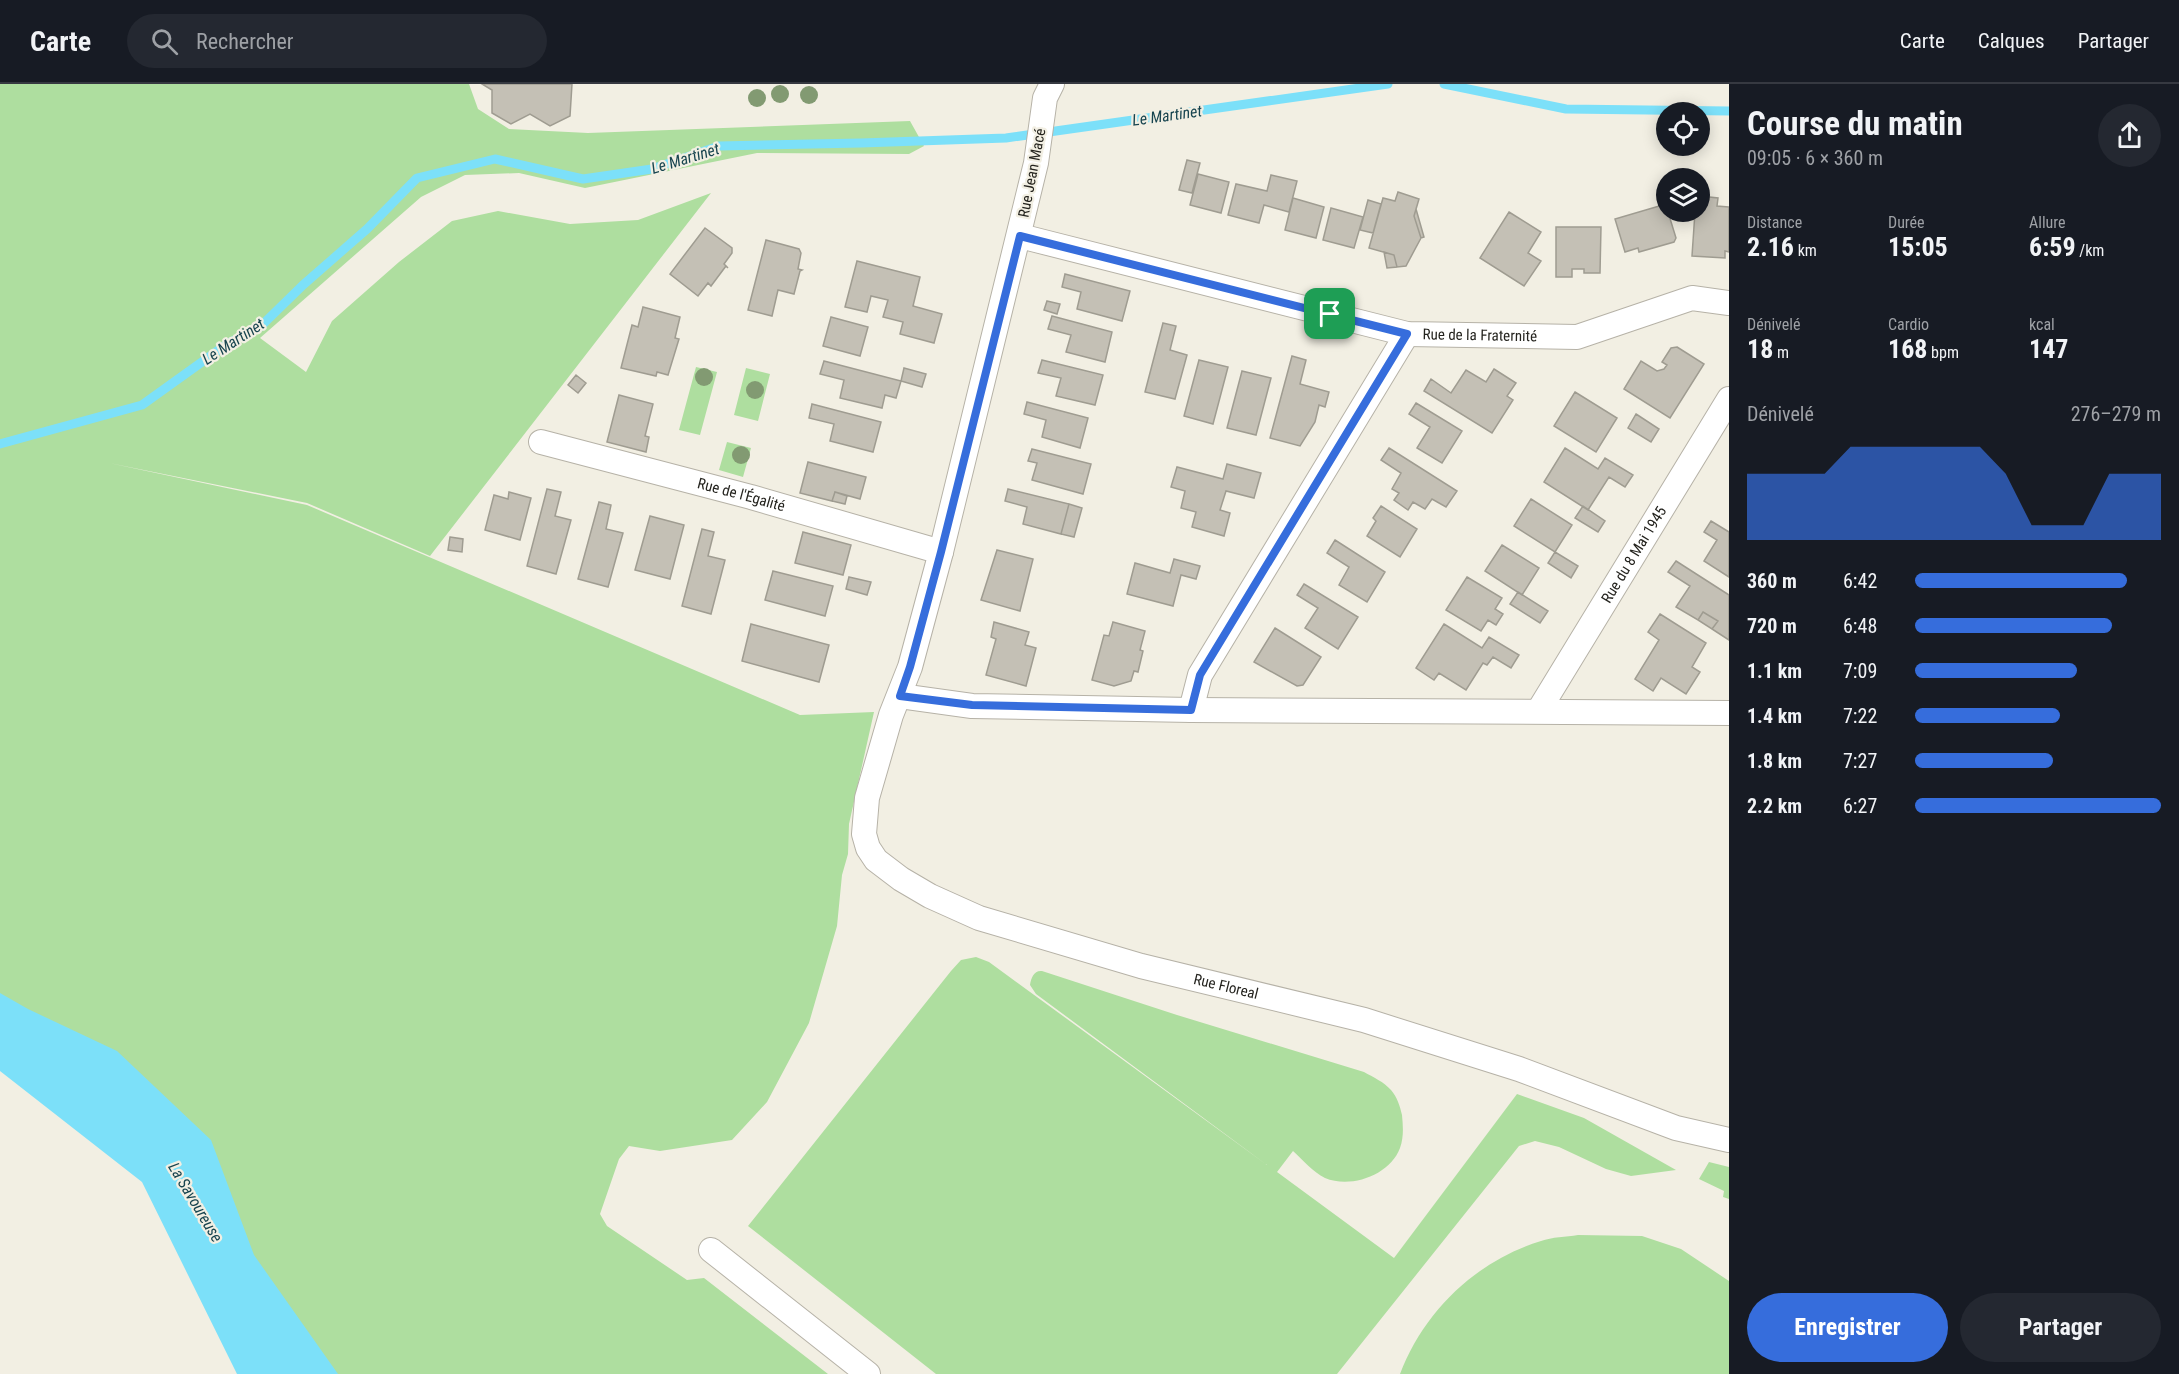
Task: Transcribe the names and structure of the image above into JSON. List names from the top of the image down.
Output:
{
  "streets": {
    "street": [
      "Rue Jean Macé",
      "Rue de la Fraternité",
      "Rue de l'Égalité",
      "Rue du 8 Mai 1945",
      "Rue Floreal"
    ]
  },
  "crossings": [
    ["Rue Jean Macé", "Rue de la Fraternité"],
    ["Rue Jean Macé", "Rue de l'Égalité"],
    ["Rue Jean Macé", "Rue Floreal"]
  ],
  "water": ["Le Martinet", "La Savoureuse"],
  "page": {
    "header": "Carte",
    "search": "Rechercher",
    "nav": ["Carte", "Calques", "Partager"],
    "heading": ["Course du matin", "09:05 · 6 × 360 m"],
    "stats": [
      ["Distance", "2.16 km"],
      ["Durée", "15:05"],
      ["Allure", "6:59 /km"],
      ["Dénivelé", "18 m"],
      ["Cardio", "168 bpm"],
      ["kcal", "147"]
    ],
    "chart": ["Dénivelé", "276–279 m"],
    "list": [
      {
        "name": "360 m",
        "note": "6:42"
      },
      {
        "name": "720 m",
        "note": "6:48"
      },
      {
        "name": "1.1 km",
        "note": "7:09"
      },
      {
        "name": "1.4 km",
        "note": "7:22"
      },
      {
        "name": "1.8 km",
        "note": "7:27"
      },
      {
        "name": "2.2 km",
        "note": "6:27"
      }
    ],
    "buttons": ["Enregistrer", "Partager"]
  }
}
